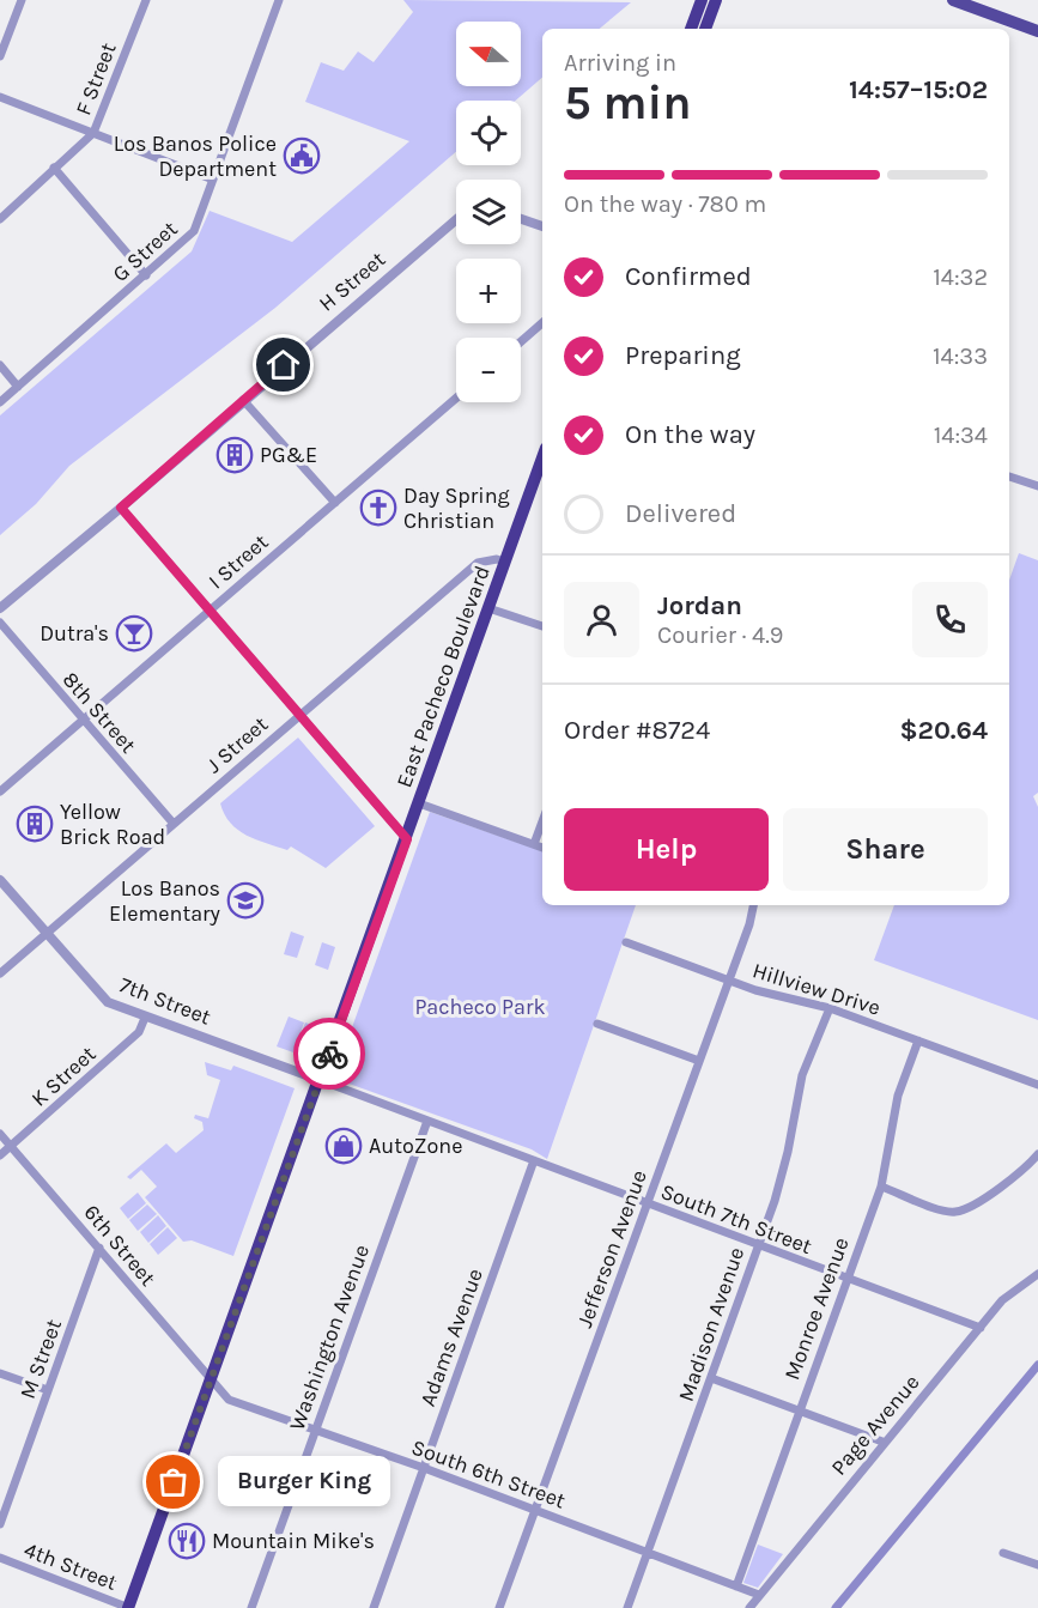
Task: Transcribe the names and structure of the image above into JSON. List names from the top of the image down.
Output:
{
  "streets": {
    "highway": ["East Pacheco Boulevard"],
    "street": [
      "F Street",
      "G Street",
      "H Street",
      "I Street",
      "8th Street",
      "J Street",
      "Hillview Drive",
      "7th Street",
      "K Street",
      "South 7th Street",
      "6th Street",
      "Jefferson Avenue",
      "Monroe Avenue",
      "Madison Avenue",
      "Washington Avenue",
      "Adams Avenue",
      "M Street",
      "Page Avenue",
      "South 6th Street",
      "4th Street"
    ]
  },
  "crossings": [
    ["I Street", "8th Street"],
    ["East Pacheco Boulevard", "J Street"],
    ["East Pacheco Boulevard", "7th Street"],
    ["East Pacheco Boulevard", "South 7th Street"],
    ["East Pacheco Boulevard", "6th Street"],
    ["East Pacheco Boulevard", "South 6th Street"],
    ["East Pacheco Boulevard", "4th Street"],
    ["8th Street", "J Street"],
    ["J Street", "7th Street"],
    ["Hillview Drive", "Jefferson Avenue"],
    ["Hillview Drive", "Monroe Avenue"],
    ["Hillview Drive", "Madison Avenue"],
    ["7th Street", "K Street"],
    ["7th Street", "South 7th Street"],
    ["K Street", "6th Street"],
    ["South 7th Street", "Jefferson Avenue"],
    ["South 7th Street", "Monroe Avenue"],
    ["South 7th Street", "Madison Avenue"],
    ["South 7th Street", "Washington Avenue"],
    ["South 7th Street", "Adams Avenue"],
    ["South 7th Street", "Page Avenue"],
    ["6th Street", "M Street"],
    ["6th Street", "South 6th Street"],
    ["Jefferson Avenue", "South 6th Street"],
    ["Monroe Avenue", "South 6th Street"],
    ["Madison Avenue", "South 6th Street"],
    ["Washington Avenue", "South 6th Street"],
    ["Adams Avenue", "South 6th Street"],
    ["Page Avenue", "South 6th Street"]
  ],
  "parks": ["Pacheco Park"],
  "places": {
    "public building": ["Los Banos Police Department"],
    "building": ["PG&E", "Yellow Brick Road"],
    "church": ["Day Spring Christian"],
    "bar": ["Dutra's"],
    "school or university": ["Los Banos Elementary"],
    "shop": ["AutoZone"],
    "other": ["Burger King"],
    "restaurant": ["Mountain Mike's"]
  },
  "north": "left",
  "page": {
    "map_buttons": ["+", "−"],
    "heading": ["5 min", "Arriving in", "14:57–15:02"],
    "panel": [
      "Jordan",
      "Courier · 4.9",
      "Order #8724",
      "$20.64"
    ],
    "bar": "On the way · 780 m",
    "list": [
      ["Confirmed", "14:32"],
      ["Preparing", "14:33"],
      ["On the way", "14:34"],
      "Delivered"
    ],
    "buttons": ["Help", "Share"],
    "bubble": "Burger King"
  }
}
